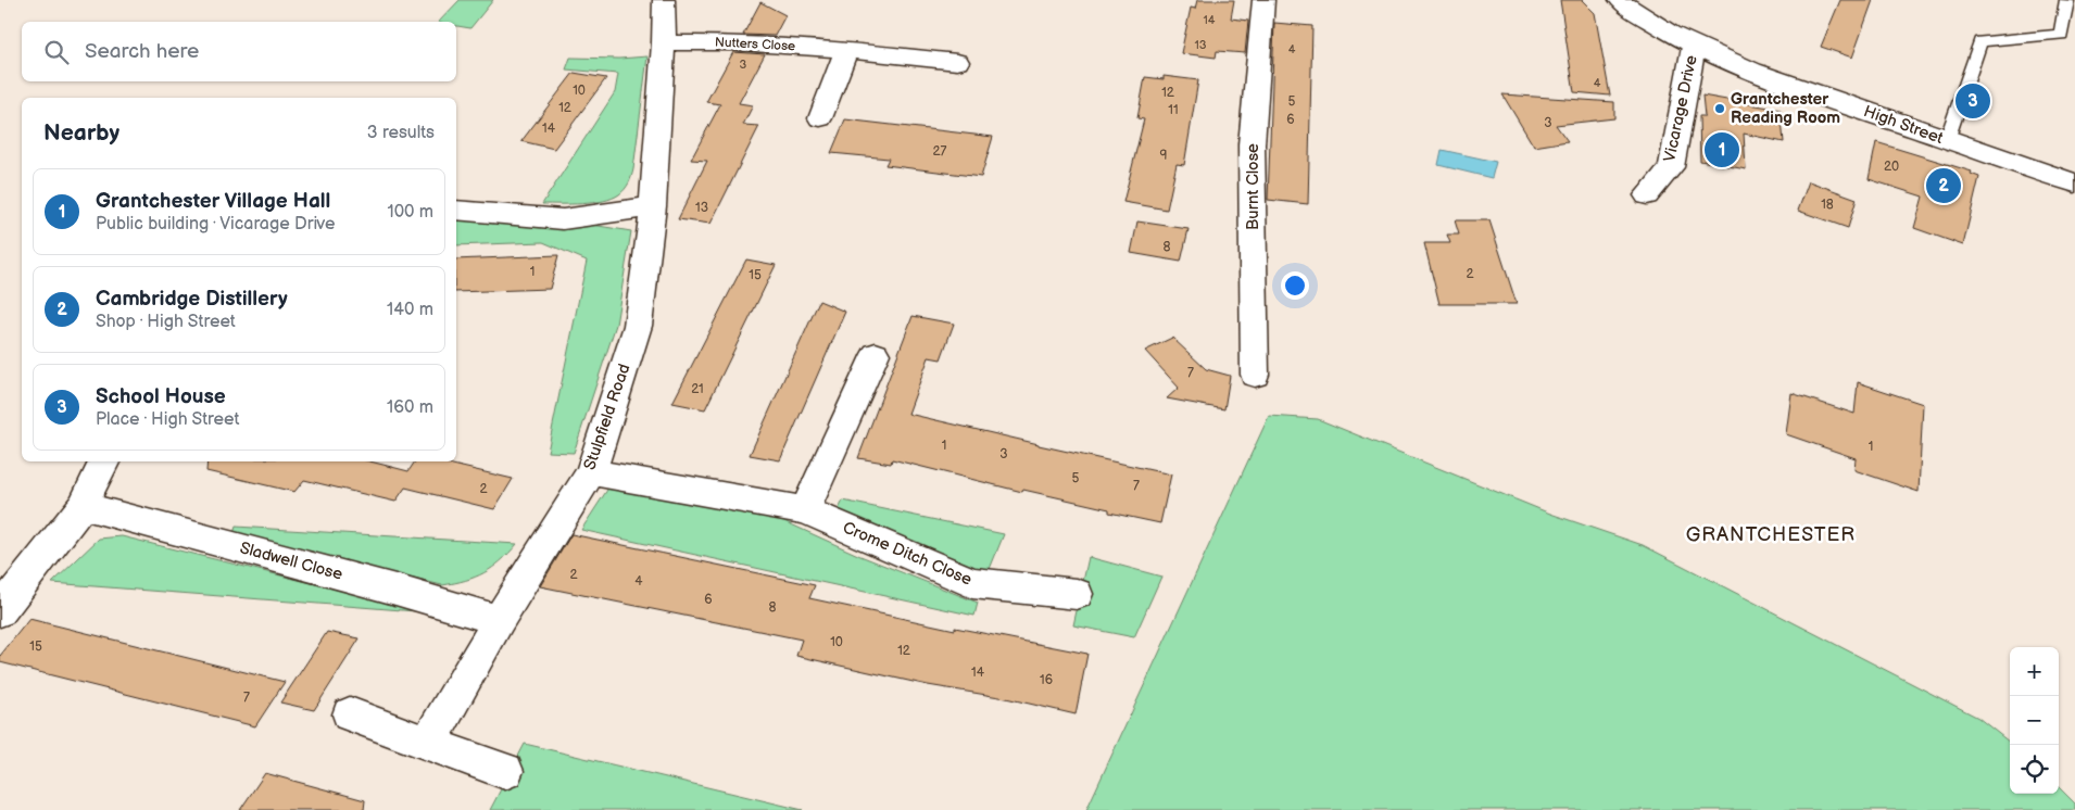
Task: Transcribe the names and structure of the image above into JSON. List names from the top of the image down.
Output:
{
  "streets": {
    "street": [
      "Nutters Close",
      "Vicarage Drive",
      "High Street",
      "Burnt Close",
      "Stulpfield Road",
      "Crome Ditch Close",
      "Sladwell Close"
    ]
  },
  "crossings": [
    ["Nutters Close", "Stulpfield Road"],
    ["Vicarage Drive", "High Street"],
    ["Stulpfield Road", "Crome Ditch Close"],
    ["Stulpfield Road", "Sladwell Close"]
  ],
  "districts": ["GRANTCHESTER"],
  "places": ["Grantchester Reading Room"],
  "house_numbers": [
    "14",
    "13",
    "4",
    "3",
    "4",
    "10",
    "12",
    "5",
    "12",
    "11",
    "6",
    "3",
    "14",
    "27",
    "9",
    "20",
    "18",
    "13",
    "8",
    "1",
    "2",
    "15",
    "7",
    "21",
    "1",
    "1",
    "3",
    "5",
    "7",
    "2",
    "2",
    "4",
    "6",
    "8",
    "10",
    "15",
    "12",
    "14",
    "16",
    "7"
  ],
  "page": {
    "search": "Search here",
    "pins": ["3", "1", "2"],
    "heading": ["Nearby", "3 results"],
    "list": [
      {
        "mark": "1",
        "name": "Grantchester Village Hall",
        "note": "Public building · Vicarage Drive",
        "value": "100 m"
      },
      {
        "mark": "2",
        "name": "Cambridge Distillery",
        "note": "Shop · High Street",
        "value": "140 m"
      },
      {
        "mark": "3",
        "name": "School House",
        "note": "Place · High Street",
        "value": "160 m"
      }
    ],
    "map_buttons": ["+", "−"]
  }
}
